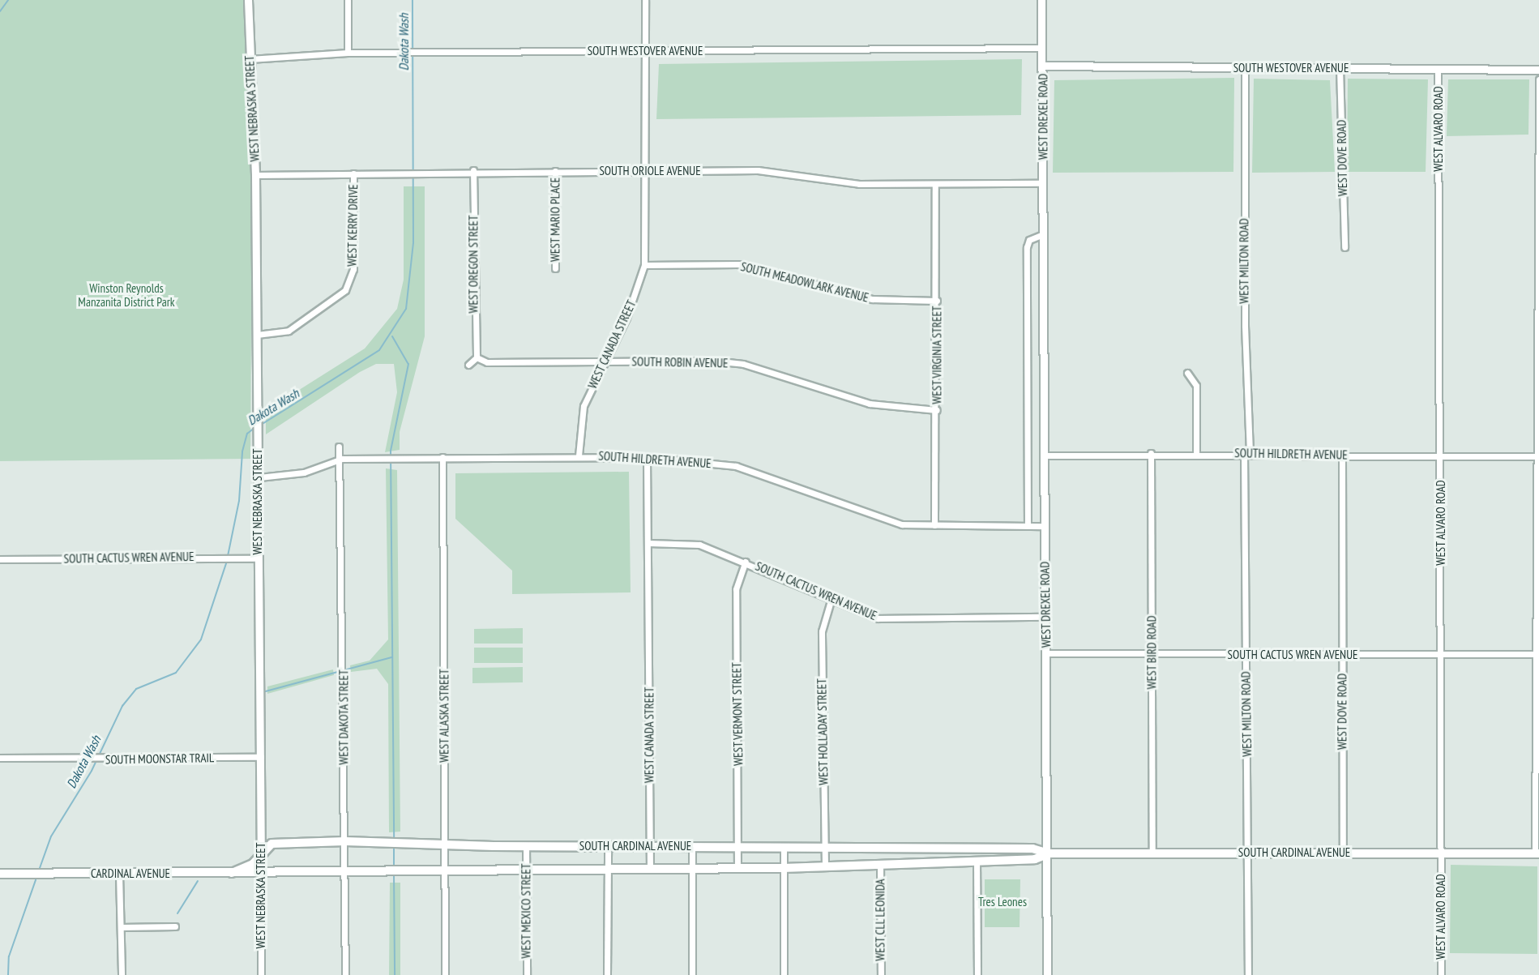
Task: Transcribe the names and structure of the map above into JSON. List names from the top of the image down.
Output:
{
  "streets": {
    "main road": ["SOUTH CARDINAL AVENUE", "CARDINAL AVENUE"],
    "street": [
      "SOUTH WESTOVER AVENUE",
      "WEST NEBRASKA STREET",
      "WEST DREXEL ROAD",
      "WEST ALVARO ROAD",
      "WEST DOVE ROAD",
      "SOUTH ORIOLE AVENUE",
      "WEST MARIO PLACE",
      "WEST KERRY DRIVE",
      "WEST MILTON ROAD",
      "WEST OREGON STREET",
      "SOUTH MEADOWLARK AVENUE",
      "WEST CANADA STREET",
      "WEST VIRGINIA STREET",
      "SOUTH ROBIN AVENUE",
      "SOUTH HILDRETH AVENUE",
      "SOUTH CACTUS WREN AVENUE",
      "WEST BIRD ROAD",
      "WEST VERMONT STREET",
      "WEST ALASKA STREET",
      "WEST DAKOTA STREET",
      "WEST HOLLADAY STREET",
      "SOUTH MOONSTAR TRAIL",
      "WEST MEXICO STREET",
      "WEST CLL LEONIDA"
    ]
  },
  "crossings": [
    ["SOUTH WESTOVER AVENUE", "WEST NEBRASKA STREET"],
    ["SOUTH WESTOVER AVENUE", "WEST DREXEL ROAD"],
    ["SOUTH WESTOVER AVENUE", "WEST ALVARO ROAD"],
    ["SOUTH WESTOVER AVENUE", "WEST DOVE ROAD"],
    ["SOUTH WESTOVER AVENUE", "WEST MILTON ROAD"],
    ["SOUTH WESTOVER AVENUE", "WEST CANADA STREET"],
    ["WEST NEBRASKA STREET", "SOUTH ORIOLE AVENUE"],
    ["WEST NEBRASKA STREET", "WEST KERRY DRIVE"],
    ["WEST NEBRASKA STREET", "SOUTH HILDRETH AVENUE"],
    ["WEST NEBRASKA STREET", "SOUTH CACTUS WREN AVENUE"],
    ["WEST NEBRASKA STREET", "SOUTH MOONSTAR TRAIL"],
    ["WEST NEBRASKA STREET", "SOUTH CARDINAL AVENUE"],
    ["WEST NEBRASKA STREET", "CARDINAL AVENUE"],
    ["WEST DREXEL ROAD", "SOUTH ORIOLE AVENUE"],
    ["WEST DREXEL ROAD", "SOUTH HILDRETH AVENUE"],
    ["WEST DREXEL ROAD", "SOUTH CACTUS WREN AVENUE"],
    ["WEST DREXEL ROAD", "SOUTH CARDINAL AVENUE"],
    ["WEST ALVARO ROAD", "SOUTH HILDRETH AVENUE"],
    ["WEST ALVARO ROAD", "SOUTH CACTUS WREN AVENUE"],
    ["WEST ALVARO ROAD", "SOUTH CARDINAL AVENUE"],
    ["WEST DOVE ROAD", "SOUTH HILDRETH AVENUE"],
    ["WEST DOVE ROAD", "SOUTH CACTUS WREN AVENUE"],
    ["WEST DOVE ROAD", "SOUTH CARDINAL AVENUE"],
    ["SOUTH ORIOLE AVENUE", "WEST MARIO PLACE"],
    ["SOUTH ORIOLE AVENUE", "WEST KERRY DRIVE"],
    ["SOUTH ORIOLE AVENUE", "WEST OREGON STREET"],
    ["SOUTH ORIOLE AVENUE", "WEST CANADA STREET"],
    ["SOUTH ORIOLE AVENUE", "WEST VIRGINIA STREET"],
    ["WEST MILTON ROAD", "SOUTH HILDRETH AVENUE"],
    ["WEST MILTON ROAD", "SOUTH CACTUS WREN AVENUE"],
    ["WEST MILTON ROAD", "SOUTH CARDINAL AVENUE"],
    ["WEST OREGON STREET", "SOUTH ROBIN AVENUE"],
    ["SOUTH MEADOWLARK AVENUE", "WEST CANADA STREET"],
    ["SOUTH MEADOWLARK AVENUE", "WEST VIRGINIA STREET"],
    ["WEST CANADA STREET", "SOUTH ROBIN AVENUE"],
    ["WEST CANADA STREET", "SOUTH HILDRETH AVENUE"],
    ["WEST CANADA STREET", "SOUTH CACTUS WREN AVENUE"],
    ["WEST CANADA STREET", "SOUTH CARDINAL AVENUE"],
    ["WEST VIRGINIA STREET", "SOUTH ROBIN AVENUE"],
    ["WEST VIRGINIA STREET", "SOUTH HILDRETH AVENUE"],
    ["SOUTH HILDRETH AVENUE", "WEST BIRD ROAD"],
    ["SOUTH HILDRETH AVENUE", "WEST ALASKA STREET"],
    ["SOUTH HILDRETH AVENUE", "WEST DAKOTA STREET"],
    ["SOUTH CACTUS WREN AVENUE", "WEST BIRD ROAD"],
    ["SOUTH CACTUS WREN AVENUE", "WEST VERMONT STREET"],
    ["SOUTH CACTUS WREN AVENUE", "WEST HOLLADAY STREET"],
    ["WEST BIRD ROAD", "SOUTH CARDINAL AVENUE"],
    ["WEST VERMONT STREET", "SOUTH CARDINAL AVENUE"],
    ["WEST ALASKA STREET", "SOUTH CARDINAL AVENUE"],
    ["WEST DAKOTA STREET", "SOUTH CARDINAL AVENUE"],
    ["WEST HOLLADAY STREET", "SOUTH CARDINAL AVENUE"],
    ["SOUTH CARDINAL AVENUE", "CARDINAL AVENUE"],
    ["SOUTH CARDINAL AVENUE", "WEST MEXICO STREET"],
    ["SOUTH CARDINAL AVENUE", "WEST CLL LEONIDA"]
  ],
  "water": ["Dakota Wash"],
  "parks": ["Winston Reynolds Manzanita District Park", "Tres Leones"]
}
